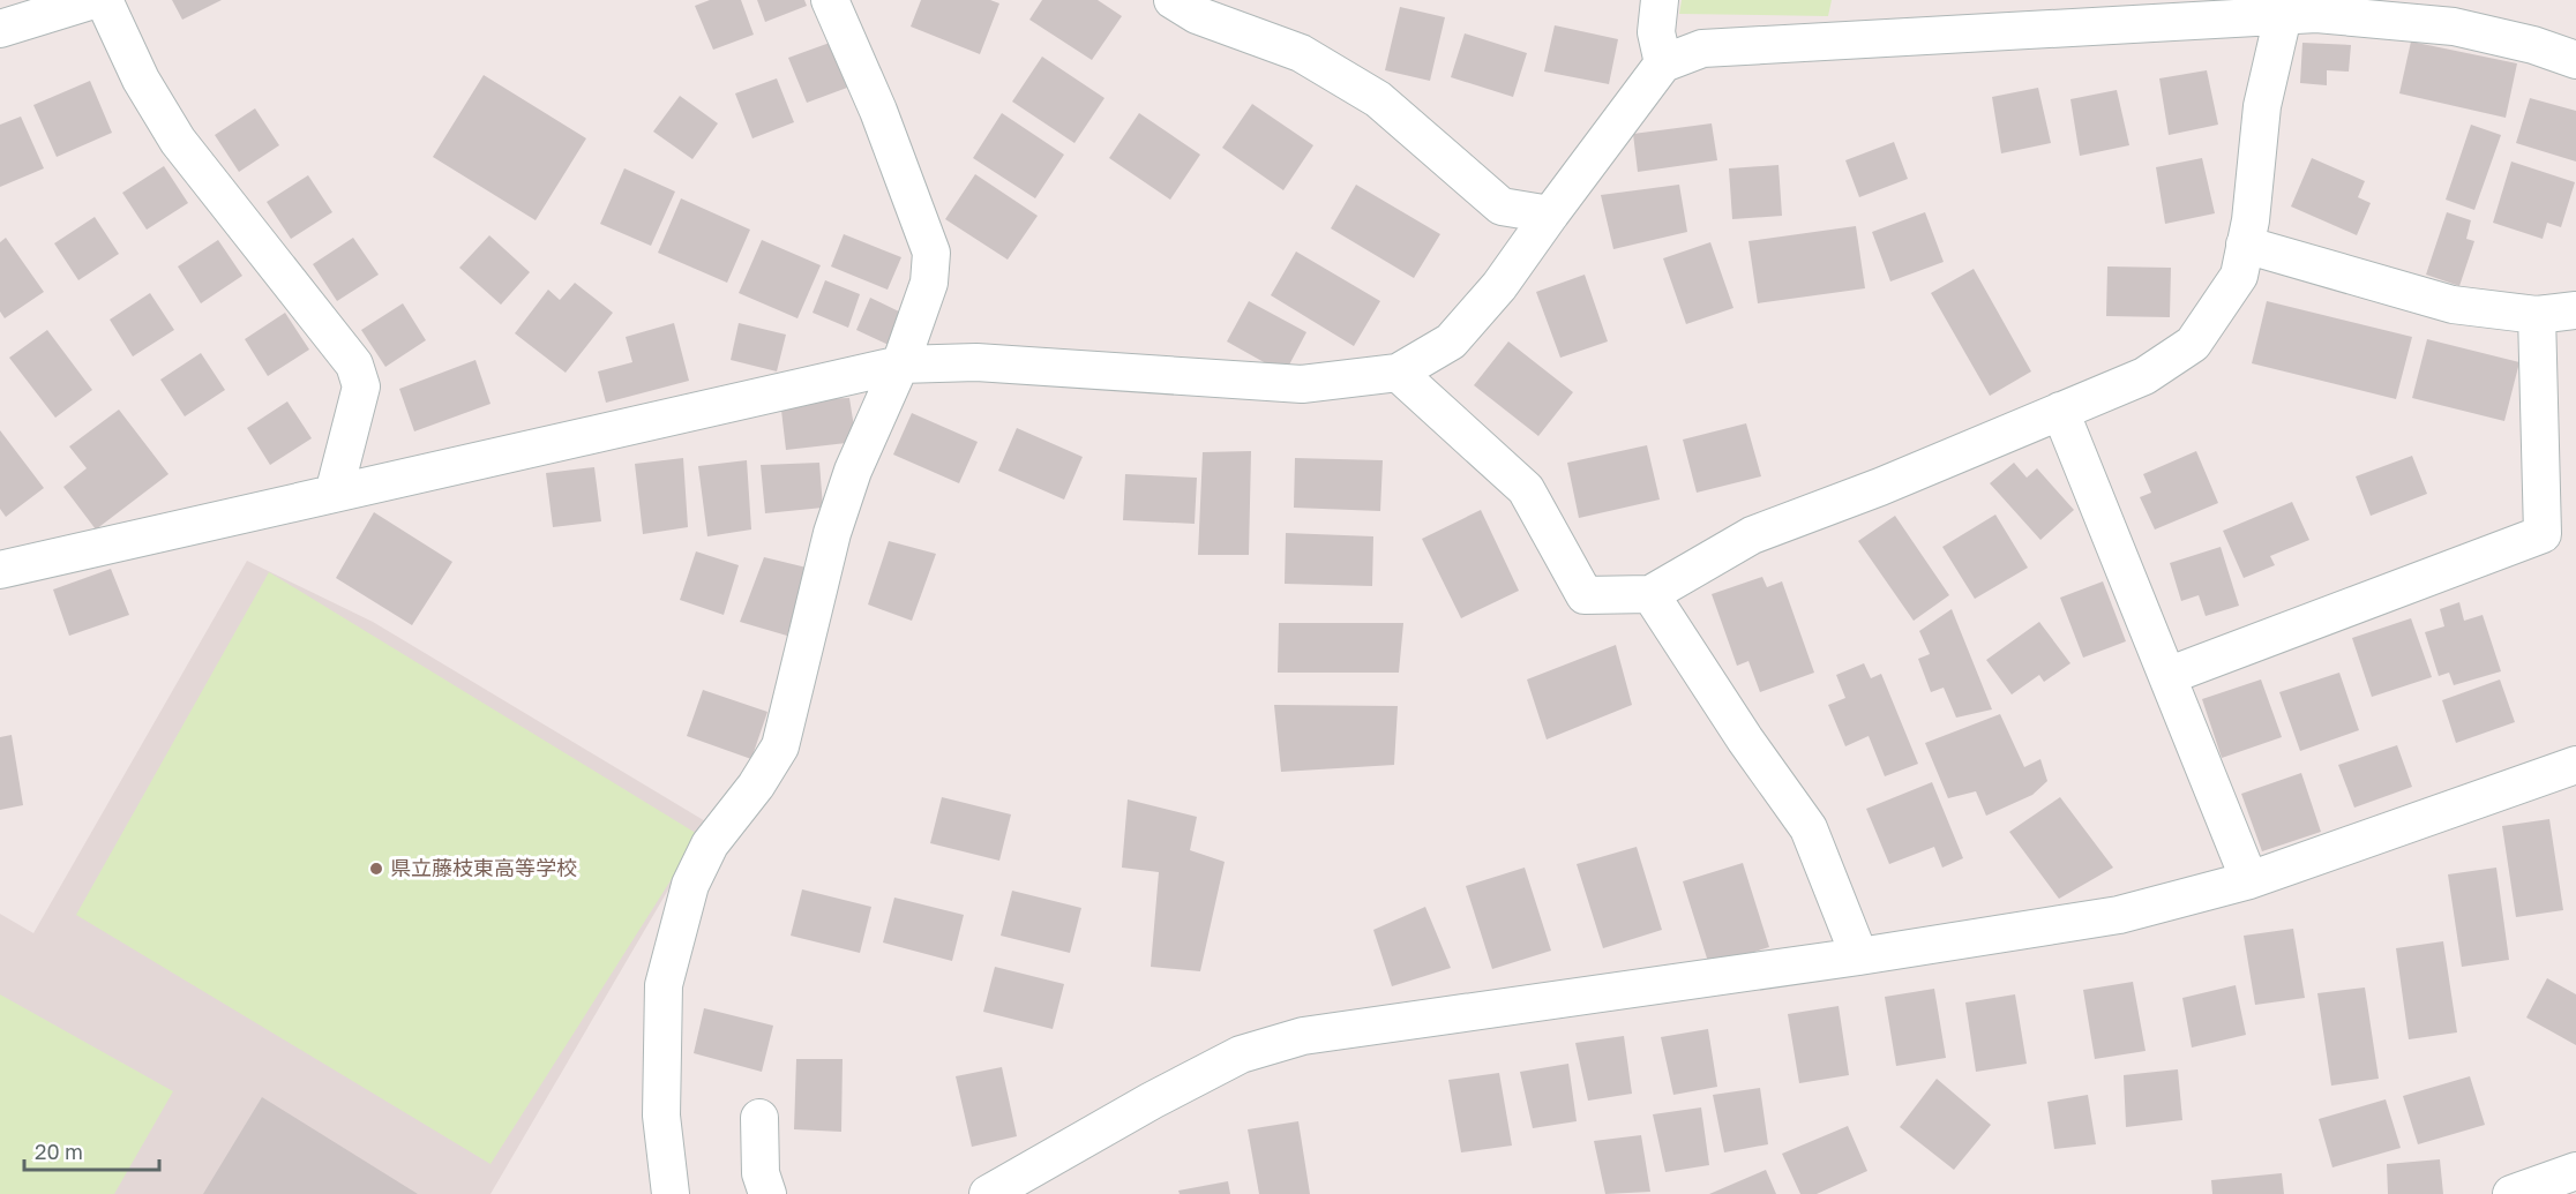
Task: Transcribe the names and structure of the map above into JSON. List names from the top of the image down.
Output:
{
  "places": ["県立藤枝東高等学校"],
  "scale_bar": "20 m"
}
